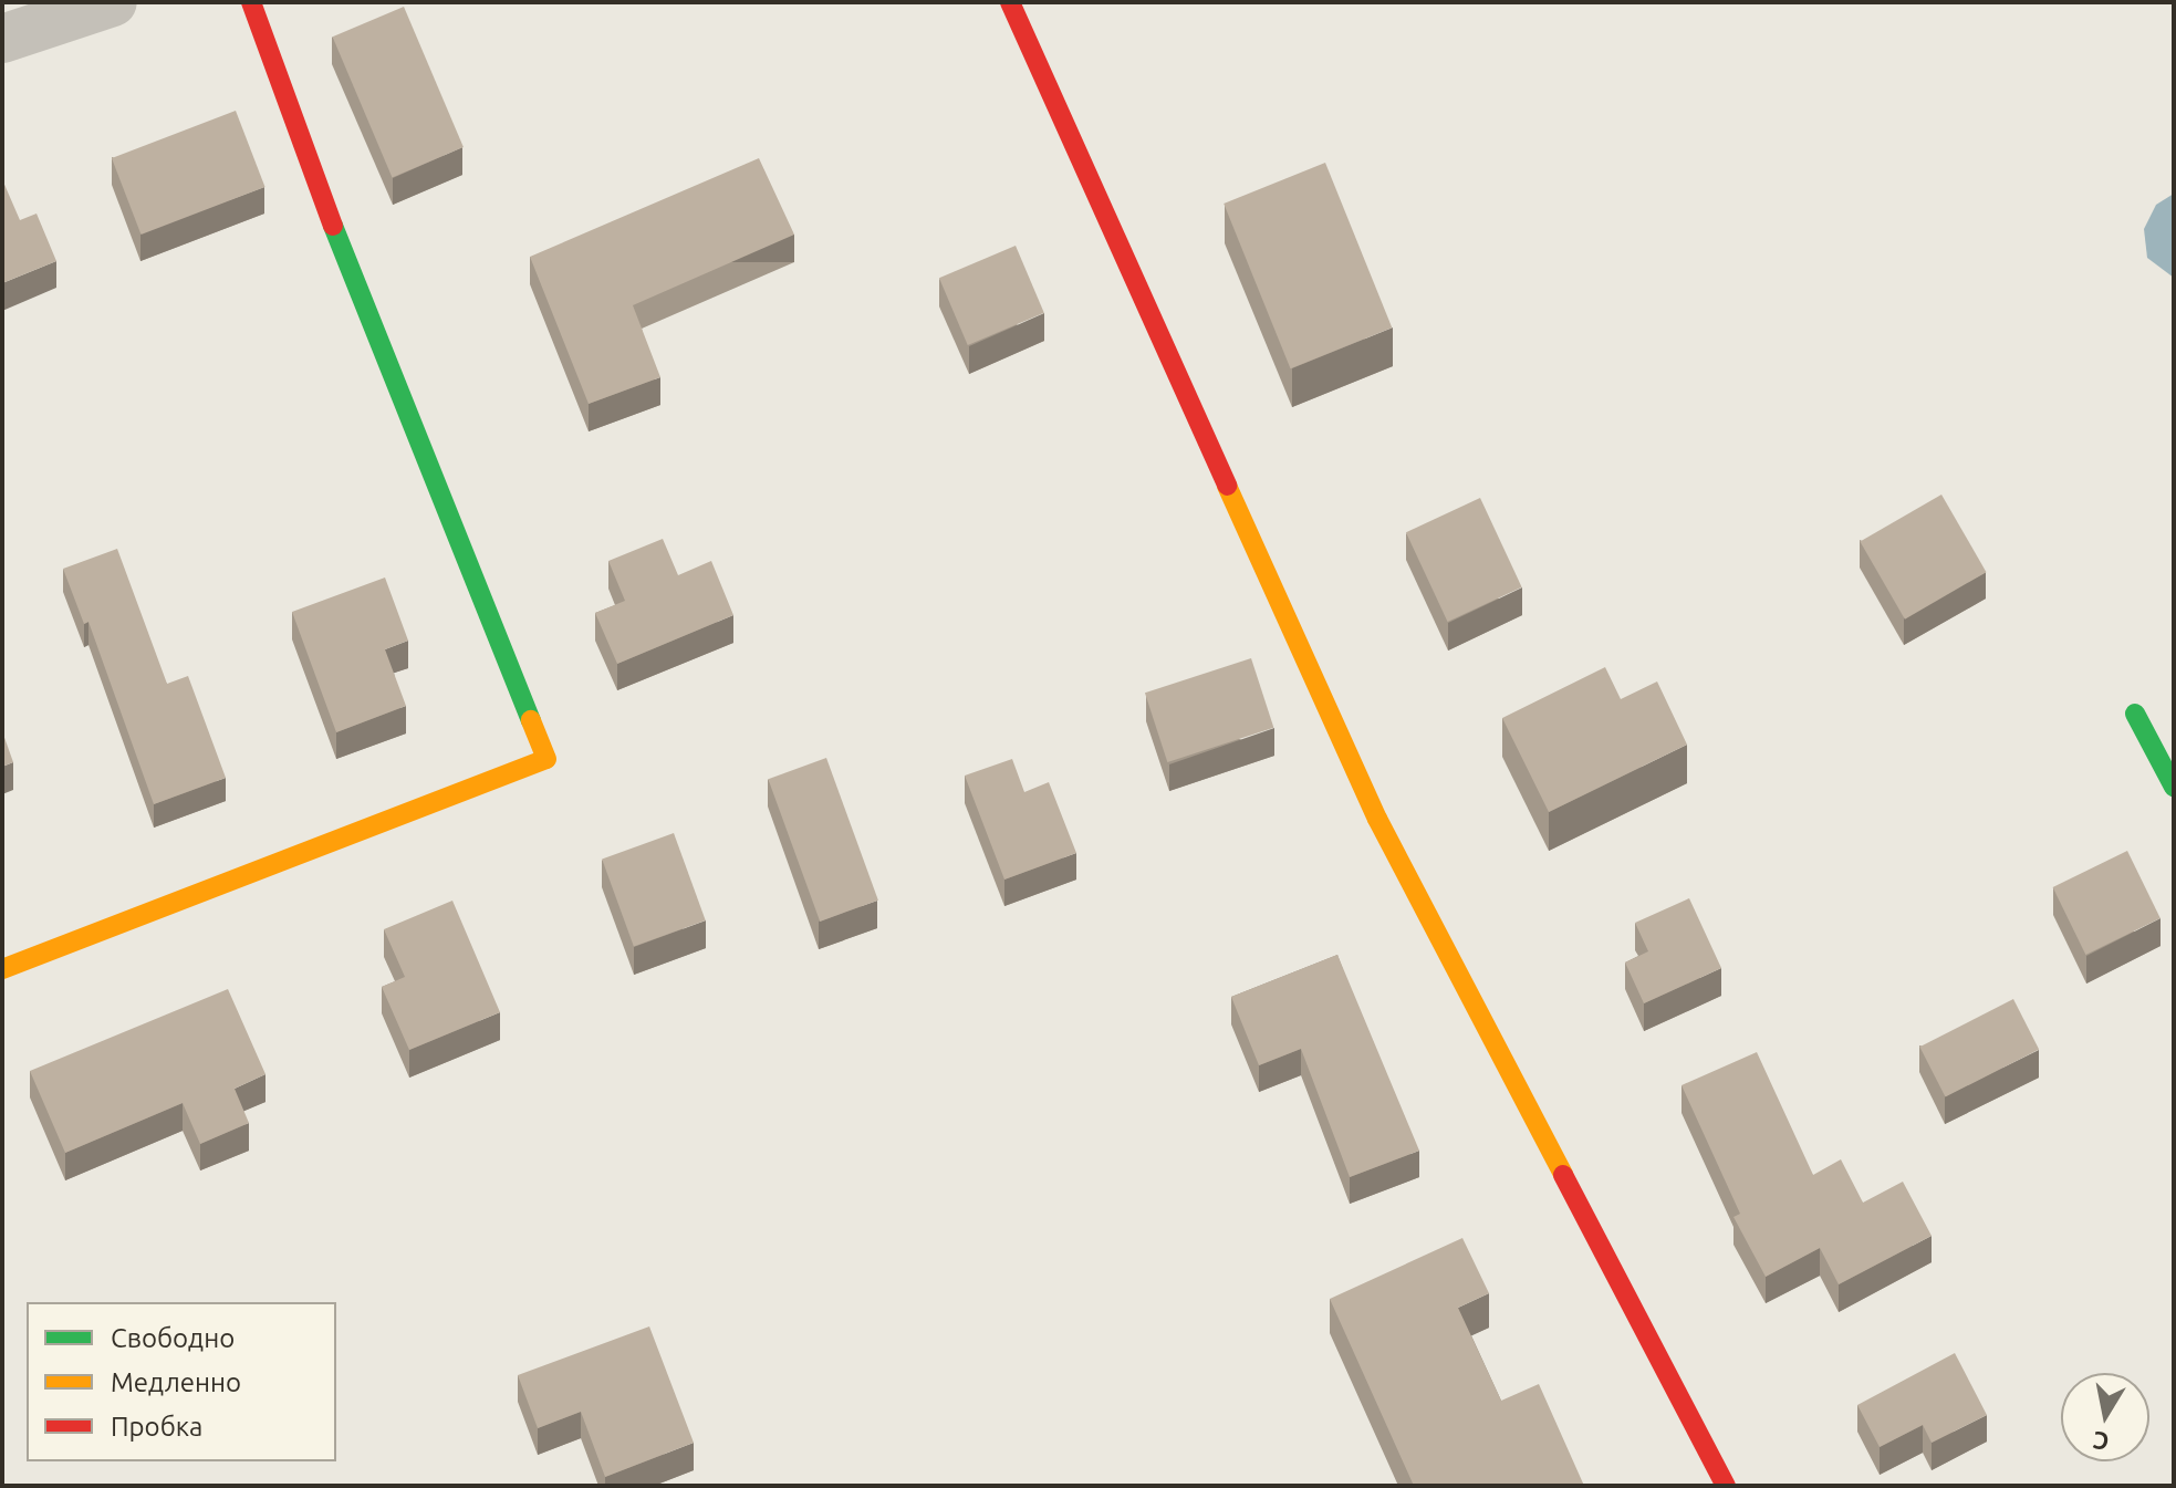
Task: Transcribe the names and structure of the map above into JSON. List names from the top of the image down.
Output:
{
  "legend": ["Свободно", "Медленно", "Пробка"],
  "north": "bottom"
}
